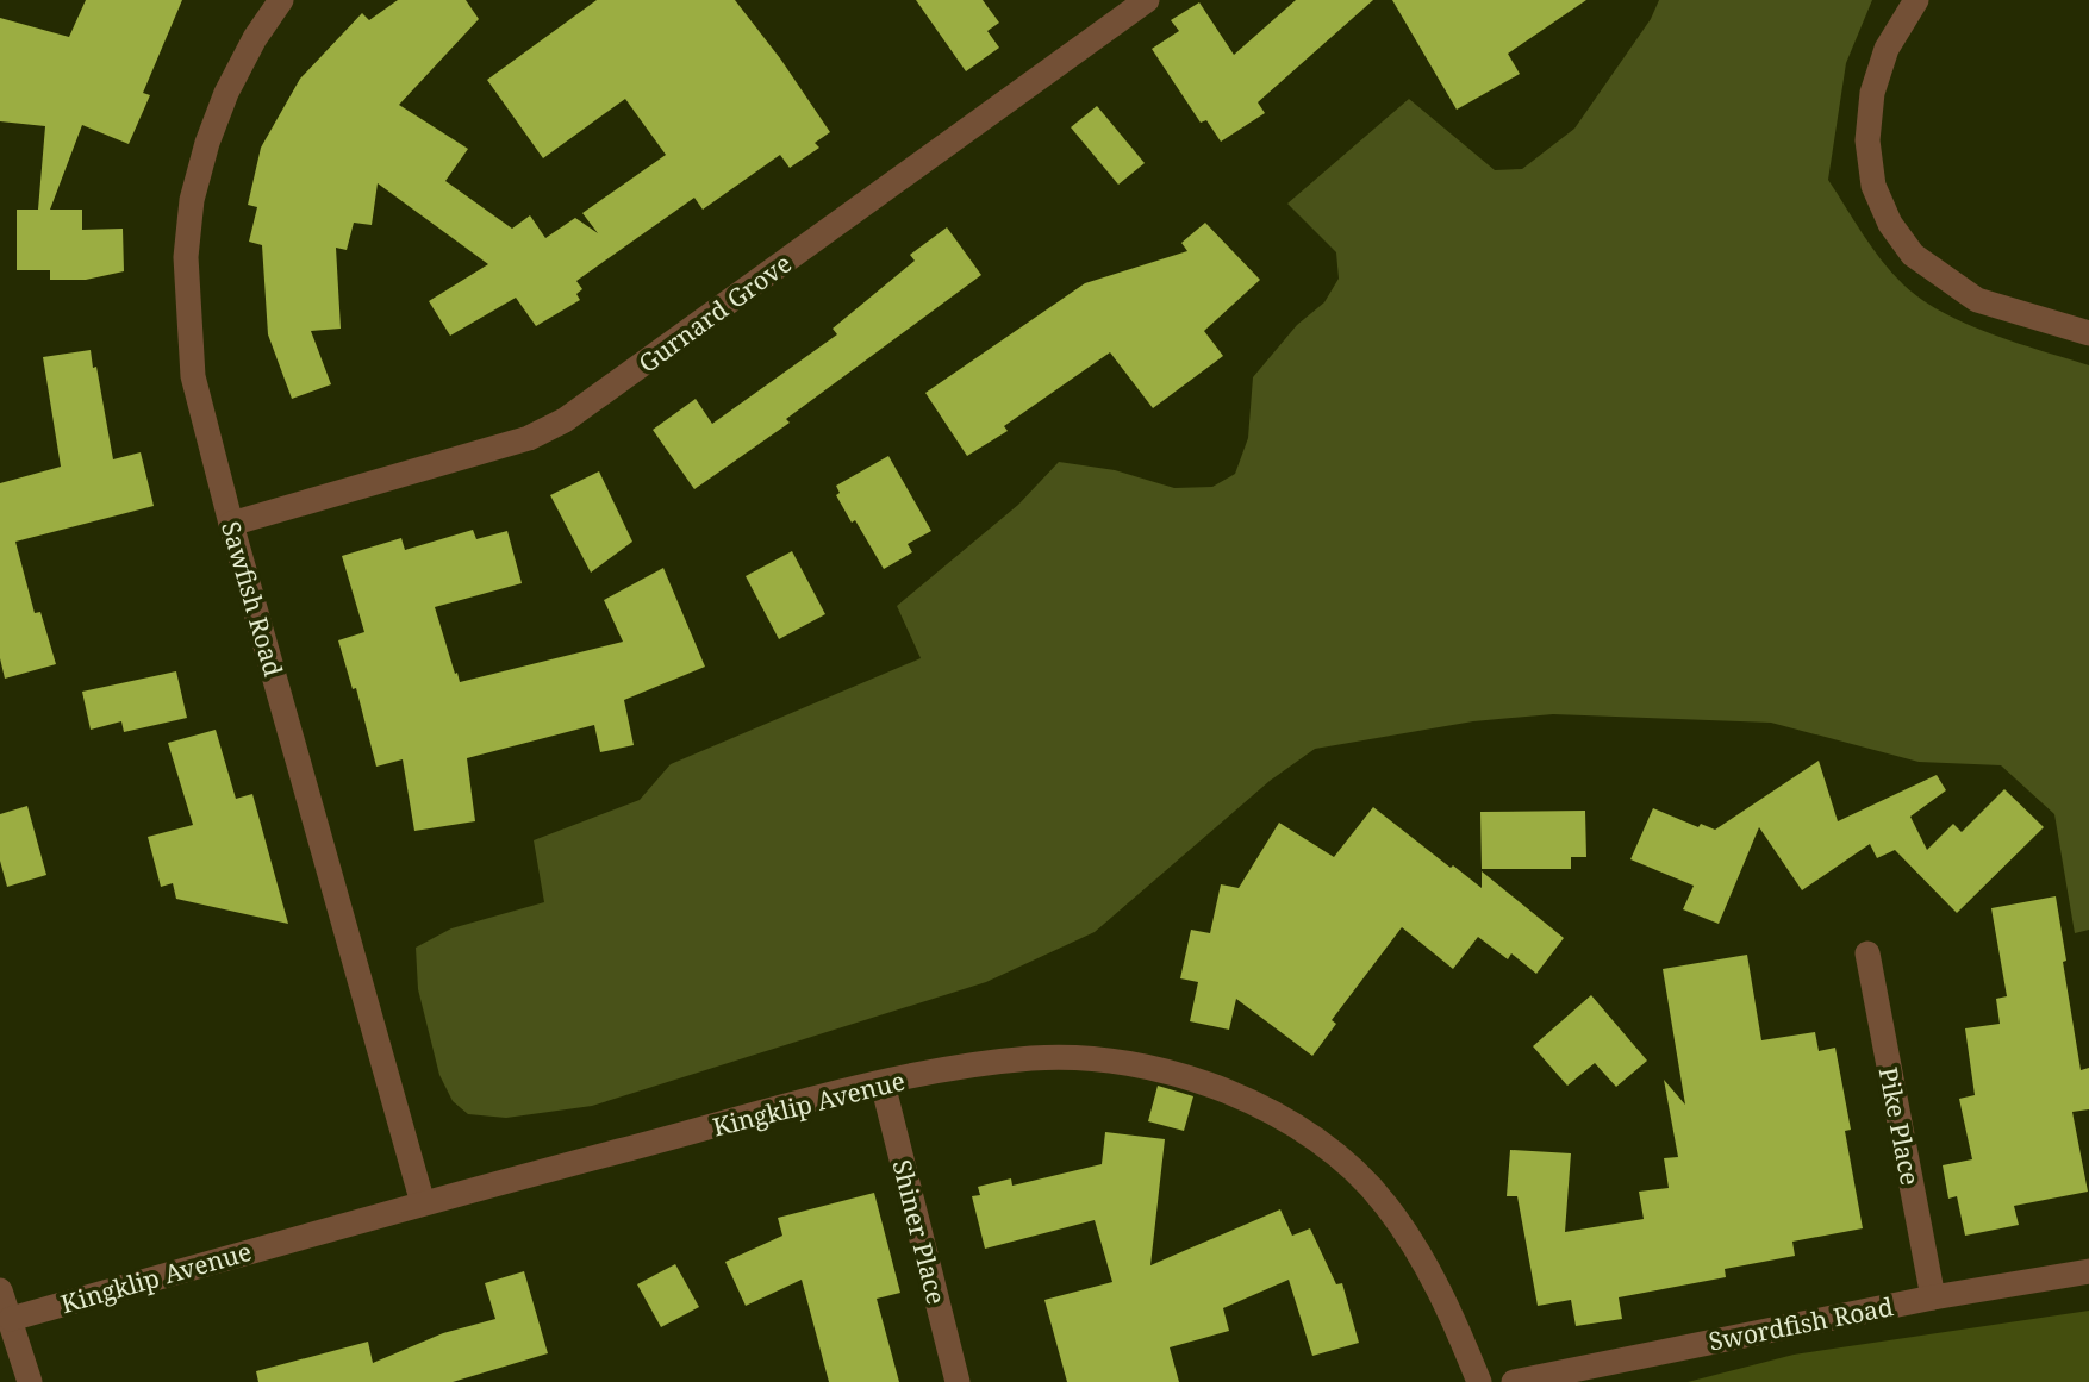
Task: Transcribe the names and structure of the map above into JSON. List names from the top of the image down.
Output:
{
  "streets": {
    "street": [
      "Gurnard Grove",
      "Sawfish Road",
      "Kingklip Avenue",
      "Pike Place",
      "Shiner Place",
      "Swordfish Road"
    ]
  },
  "crossings": [
    ["Gurnard Grove", "Sawfish Road"],
    ["Sawfish Road", "Kingklip Avenue"],
    ["Kingklip Avenue", "Shiner Place"],
    ["Pike Place", "Swordfish Road"]
  ]
}
